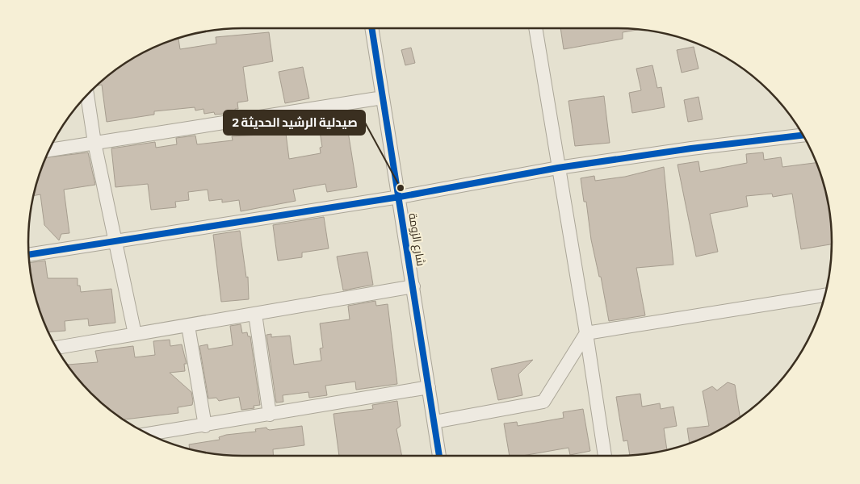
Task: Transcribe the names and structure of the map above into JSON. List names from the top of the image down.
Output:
{
  "streets": {
    "street": ["شارع الزومة"]
  },
  "places": ["صيدلية الرشيد الحديثة 2"]
}
